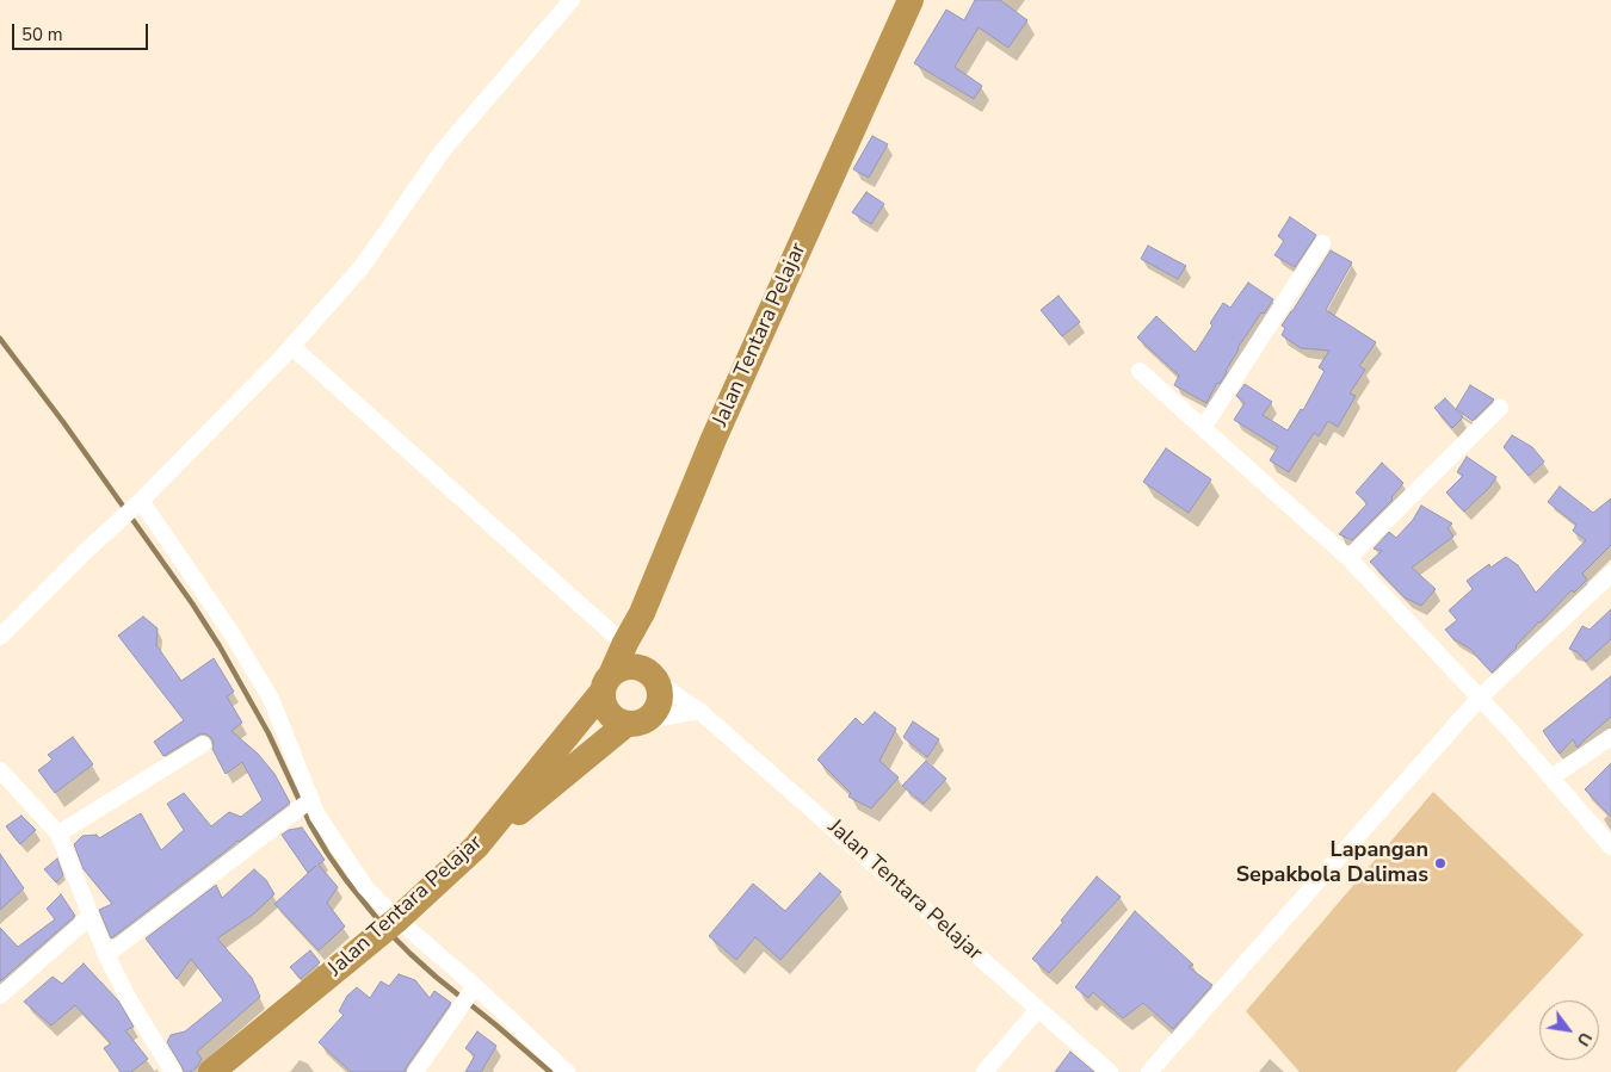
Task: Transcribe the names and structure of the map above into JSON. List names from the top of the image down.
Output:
{
  "streets": {
    "highway": ["Jalan Tentara Pelajar"]
  },
  "places": ["Lapangan Sepakbola Dalimas"],
  "scale_bar": "50 m",
  "north": "bottom right"
}
